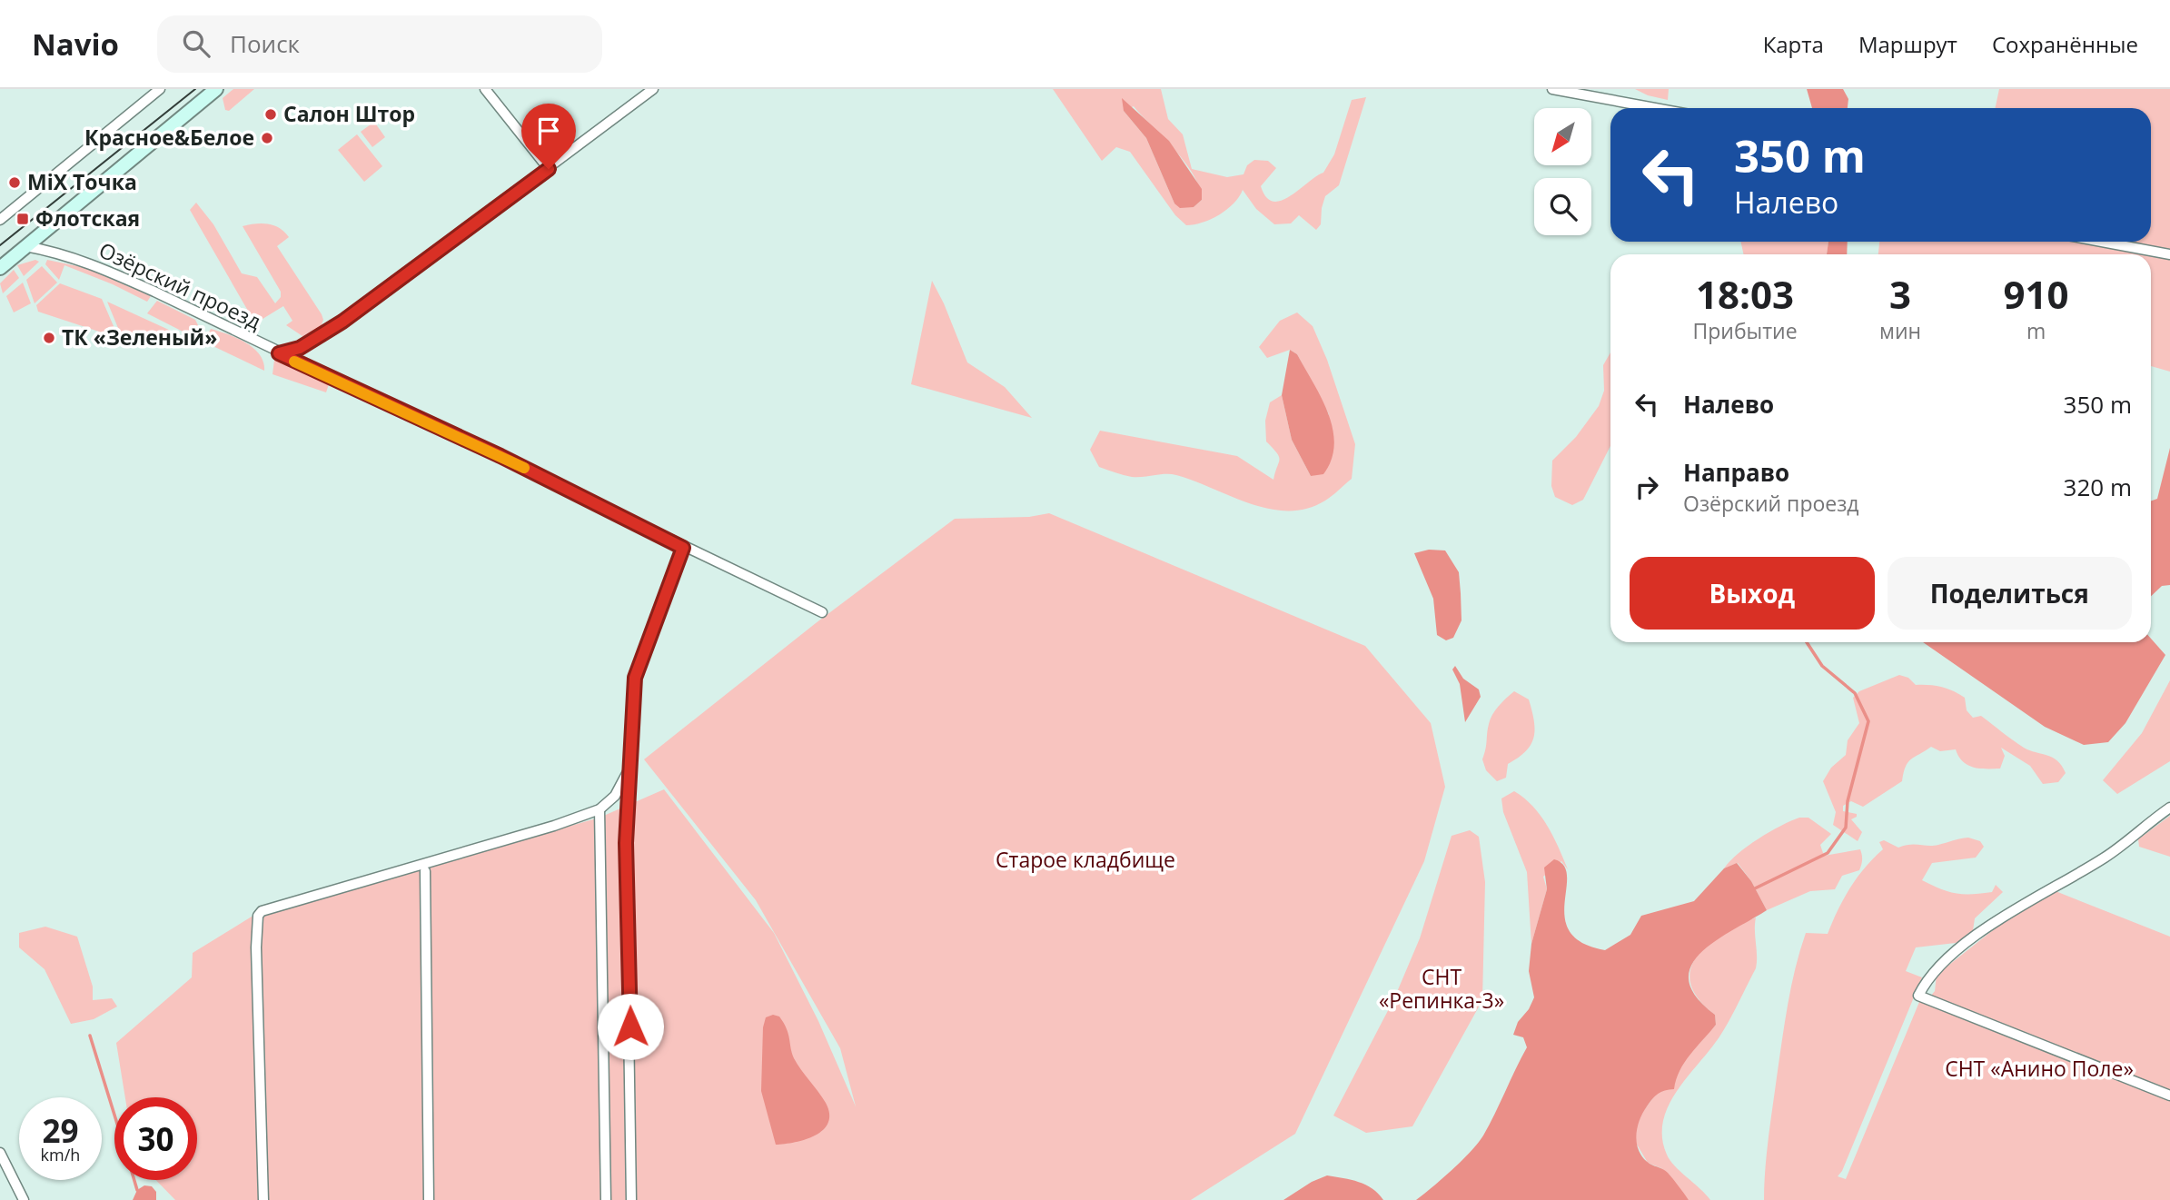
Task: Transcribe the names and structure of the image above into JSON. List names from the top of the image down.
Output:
{
  "streets": {
    "street": ["Озёрский проезд"]
  },
  "parks": ["Старое кладбище", "СНТ «Репинка-3»", "СНТ «Анино Поле»"],
  "places": {
    "other": [
      "Салон Штор",
      "Красное&Белое",
      "MiX Точка",
      "ТК «Зеленый»"
    ],
    "transit": ["Флотская"]
  },
  "north": "bottom left",
  "page": {
    "header": "Navio",
    "search": "Поиск",
    "nav": ["Карта", "Маршрут", "Сохранённые"],
    "turn": ["350 m", "Налево"],
    "eta": [
      "18:03",
      "Прибытие",
      "3",
      "мин",
      "910",
      "m"
    ],
    "list": [
      {
        "name": "Налево",
        "value": "350 m"
      },
      {
        "name": "Направо",
        "note": "Озёрский проезд",
        "value": "320 m"
      }
    ],
    "buttons": ["Выход", "Поделиться"],
    "speed": "29 km/h",
    "limit": "30"
  }
}
